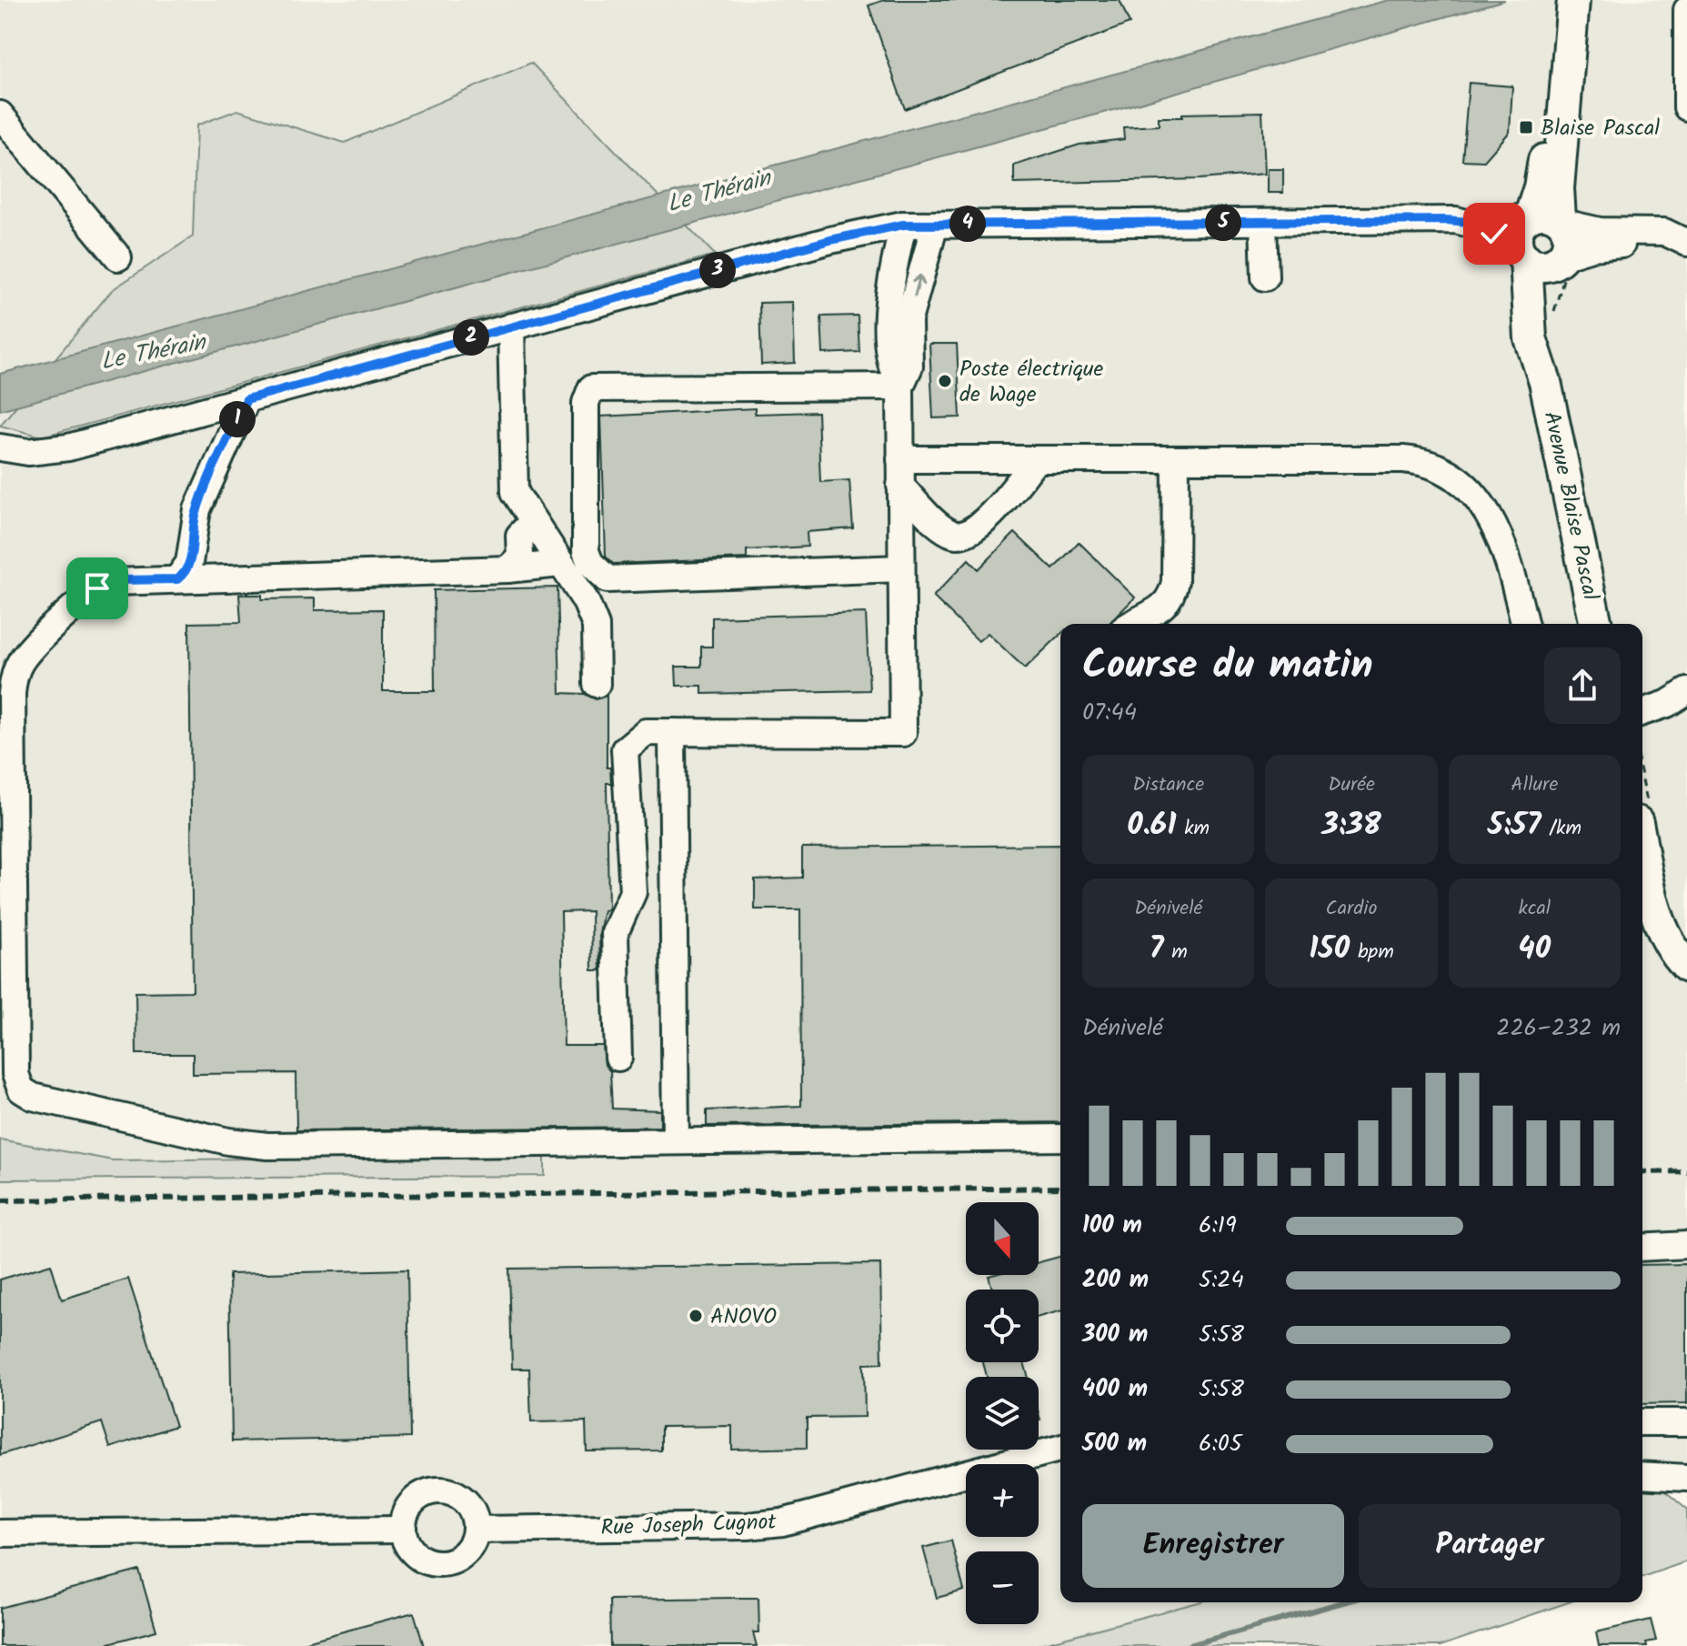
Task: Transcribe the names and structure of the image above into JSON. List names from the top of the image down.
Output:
{
  "streets": {
    "main road": ["Avenue Blaise Pascal"],
    "street": ["Rue Joseph Cugnot"]
  },
  "water": ["Le Thérain"],
  "places": {
    "transit": ["Blaise Pascal"],
    "other": ["Poste électrique de Wage", "ANOVO"]
  },
  "north": "bottom",
  "page": {
    "pins": [
      "5",
      "4",
      "3",
      "2",
      "1"
    ],
    "heading": ["Course du matin", "07:44"],
    "stats": [
      ["Distance", "0.61 km"],
      ["Durée", "3:38"],
      ["Allure", "5:57 /km"],
      ["Dénivelé", "7 m"],
      ["Cardio", "150 bpm"],
      ["kcal", "40"]
    ],
    "chart": ["Dénivelé", "226–232 m"],
    "list": [
      {
        "name": "100 m",
        "note": "6:19"
      },
      {
        "name": "200 m",
        "note": "5:24"
      },
      {
        "name": "300 m",
        "note": "5:58"
      },
      {
        "name": "400 m",
        "note": "5:58"
      },
      {
        "name": "500 m",
        "note": "6:05"
      }
    ],
    "map_buttons": ["+", "−"],
    "buttons": ["Enregistrer", "Partager"]
  }
}
